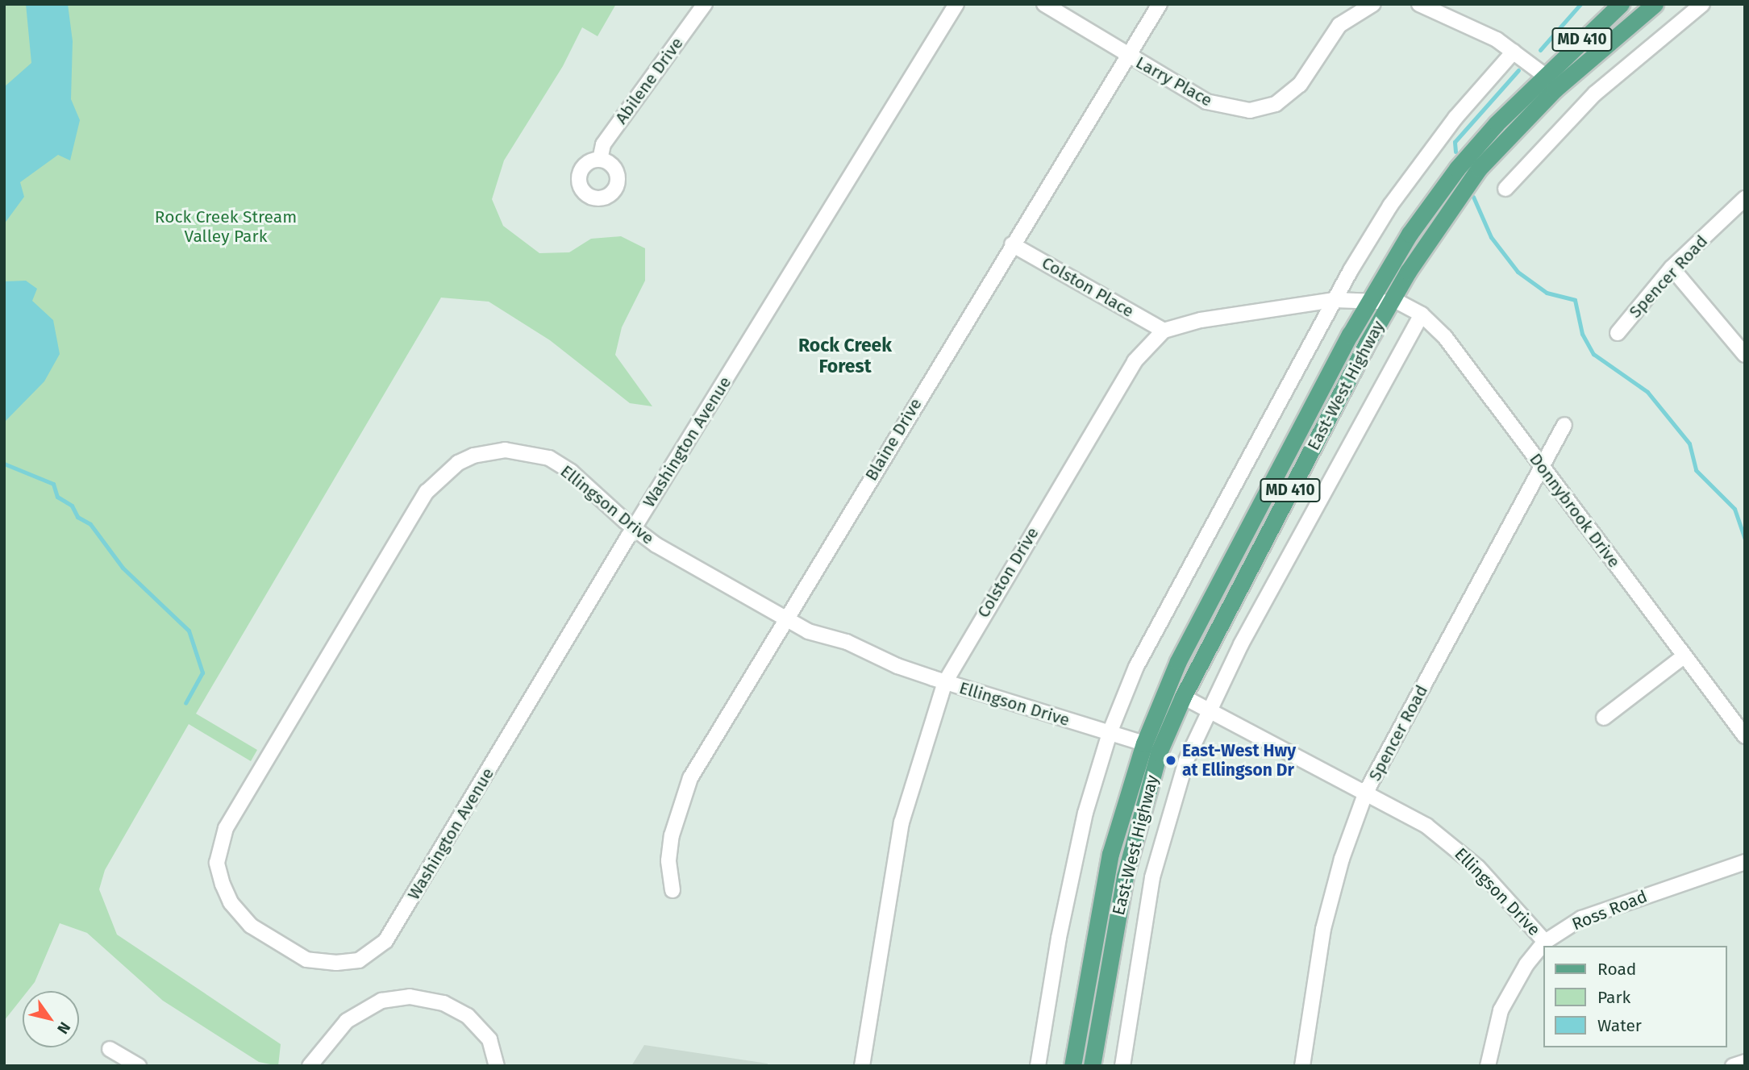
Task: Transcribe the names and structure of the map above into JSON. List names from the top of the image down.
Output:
{
  "streets": {
    "main road": ["MD 410", "East-West Highway"],
    "street": [
      "Abilene Drive",
      "Larry Place",
      "Spencer Road",
      "Colston Place",
      "Blaine Drive",
      "Washington Avenue",
      "Ellingson Drive",
      "Donnybrook Drive",
      "Colston Drive",
      "Ross Road"
    ]
  },
  "crossings": [
    ["Larry Place", "Blaine Drive"],
    ["Spencer Road", "Ellingson Drive"],
    ["Spencer Road", "Donnybrook Drive"],
    ["Colston Place", "Blaine Drive"],
    ["Colston Place", "Colston Drive"],
    ["East-West Highway", "Ellingson Drive"],
    ["East-West Highway", "Donnybrook Drive"],
    ["Blaine Drive", "Ellingson Drive"],
    ["Washington Avenue", "Ellingson Drive"],
    ["Ellingson Drive", "Colston Drive"],
    ["Ellingson Drive", "Ross Road"]
  ],
  "districts": ["Rock Creek Forest"],
  "parks": ["Rock Creek Stream Valley Park"],
  "places": ["East-West Hwy at Ellingson Dr"],
  "legend": ["Road", "Park", "Water"],
  "north": "bottom right"
}
